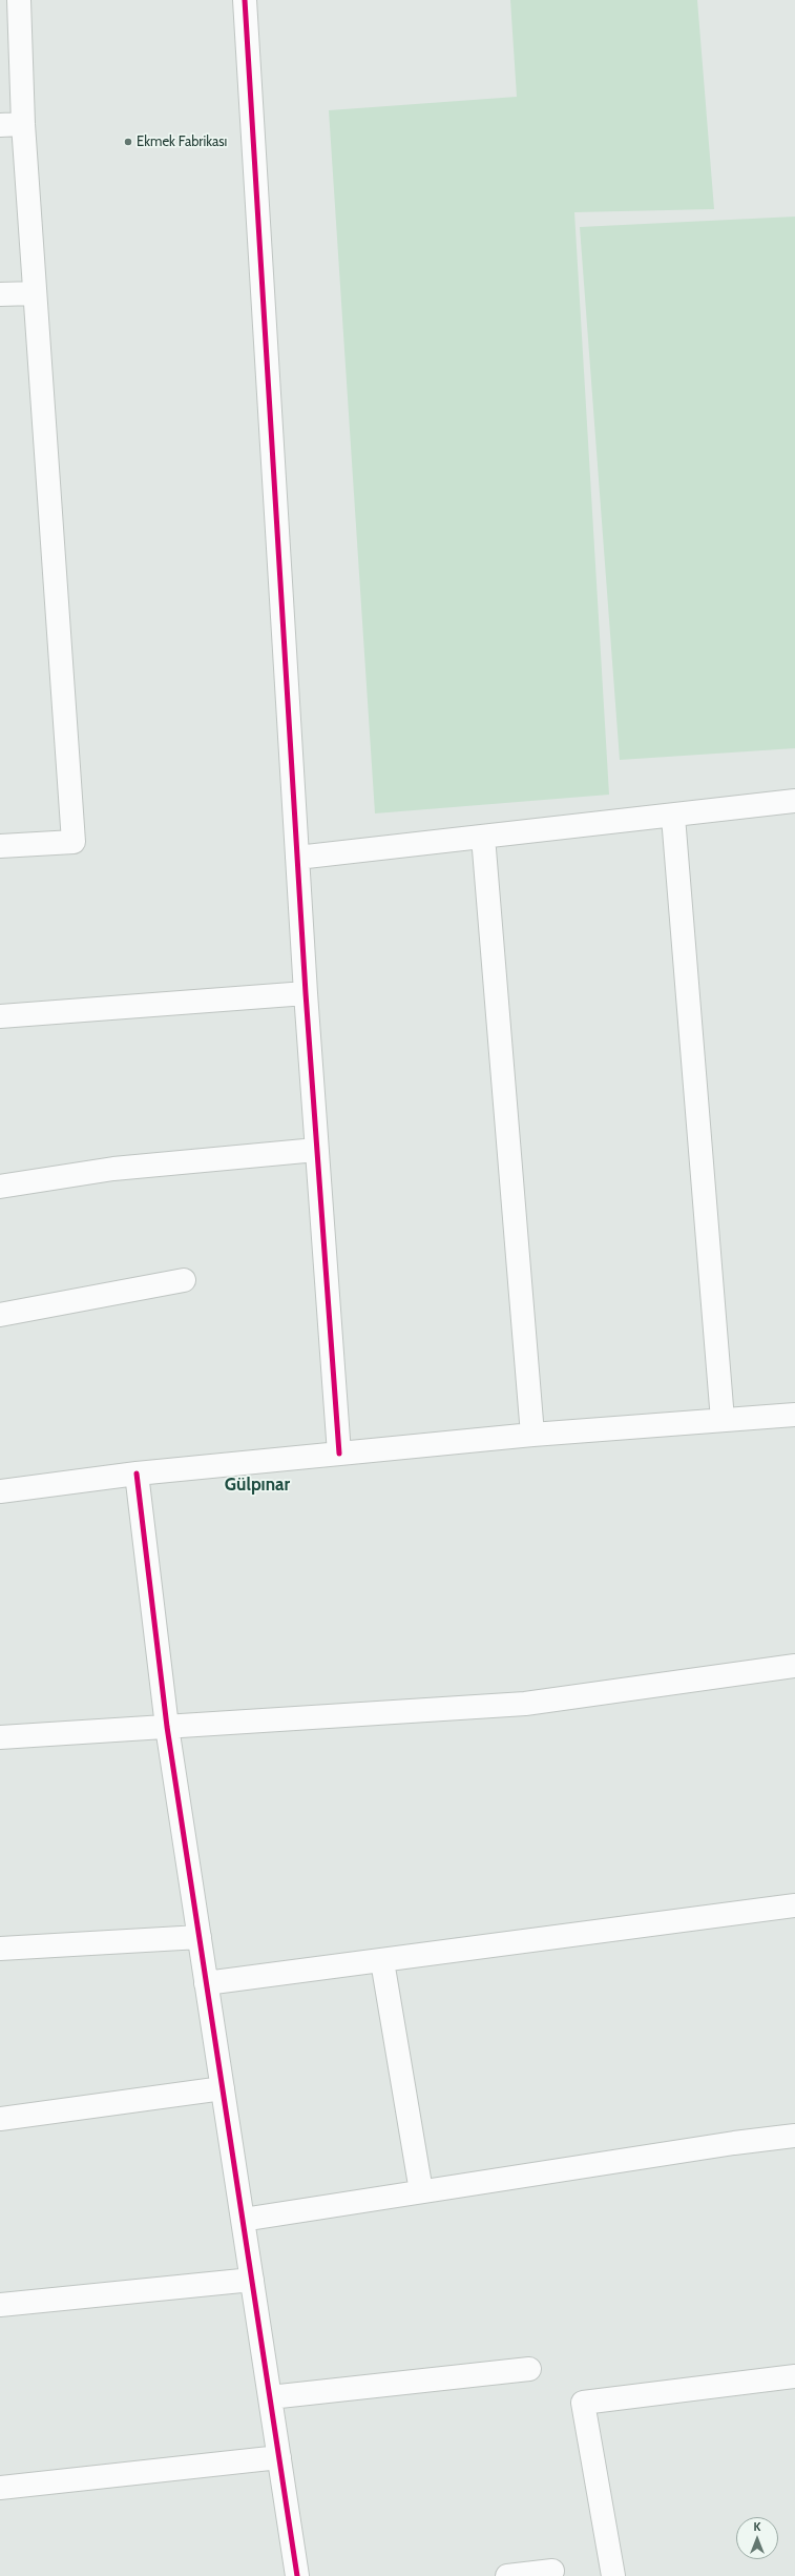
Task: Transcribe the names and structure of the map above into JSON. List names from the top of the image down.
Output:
{
  "districts": ["Gülpınar"],
  "places": ["Ekmek Fabrikası"],
  "north": "top"
}
